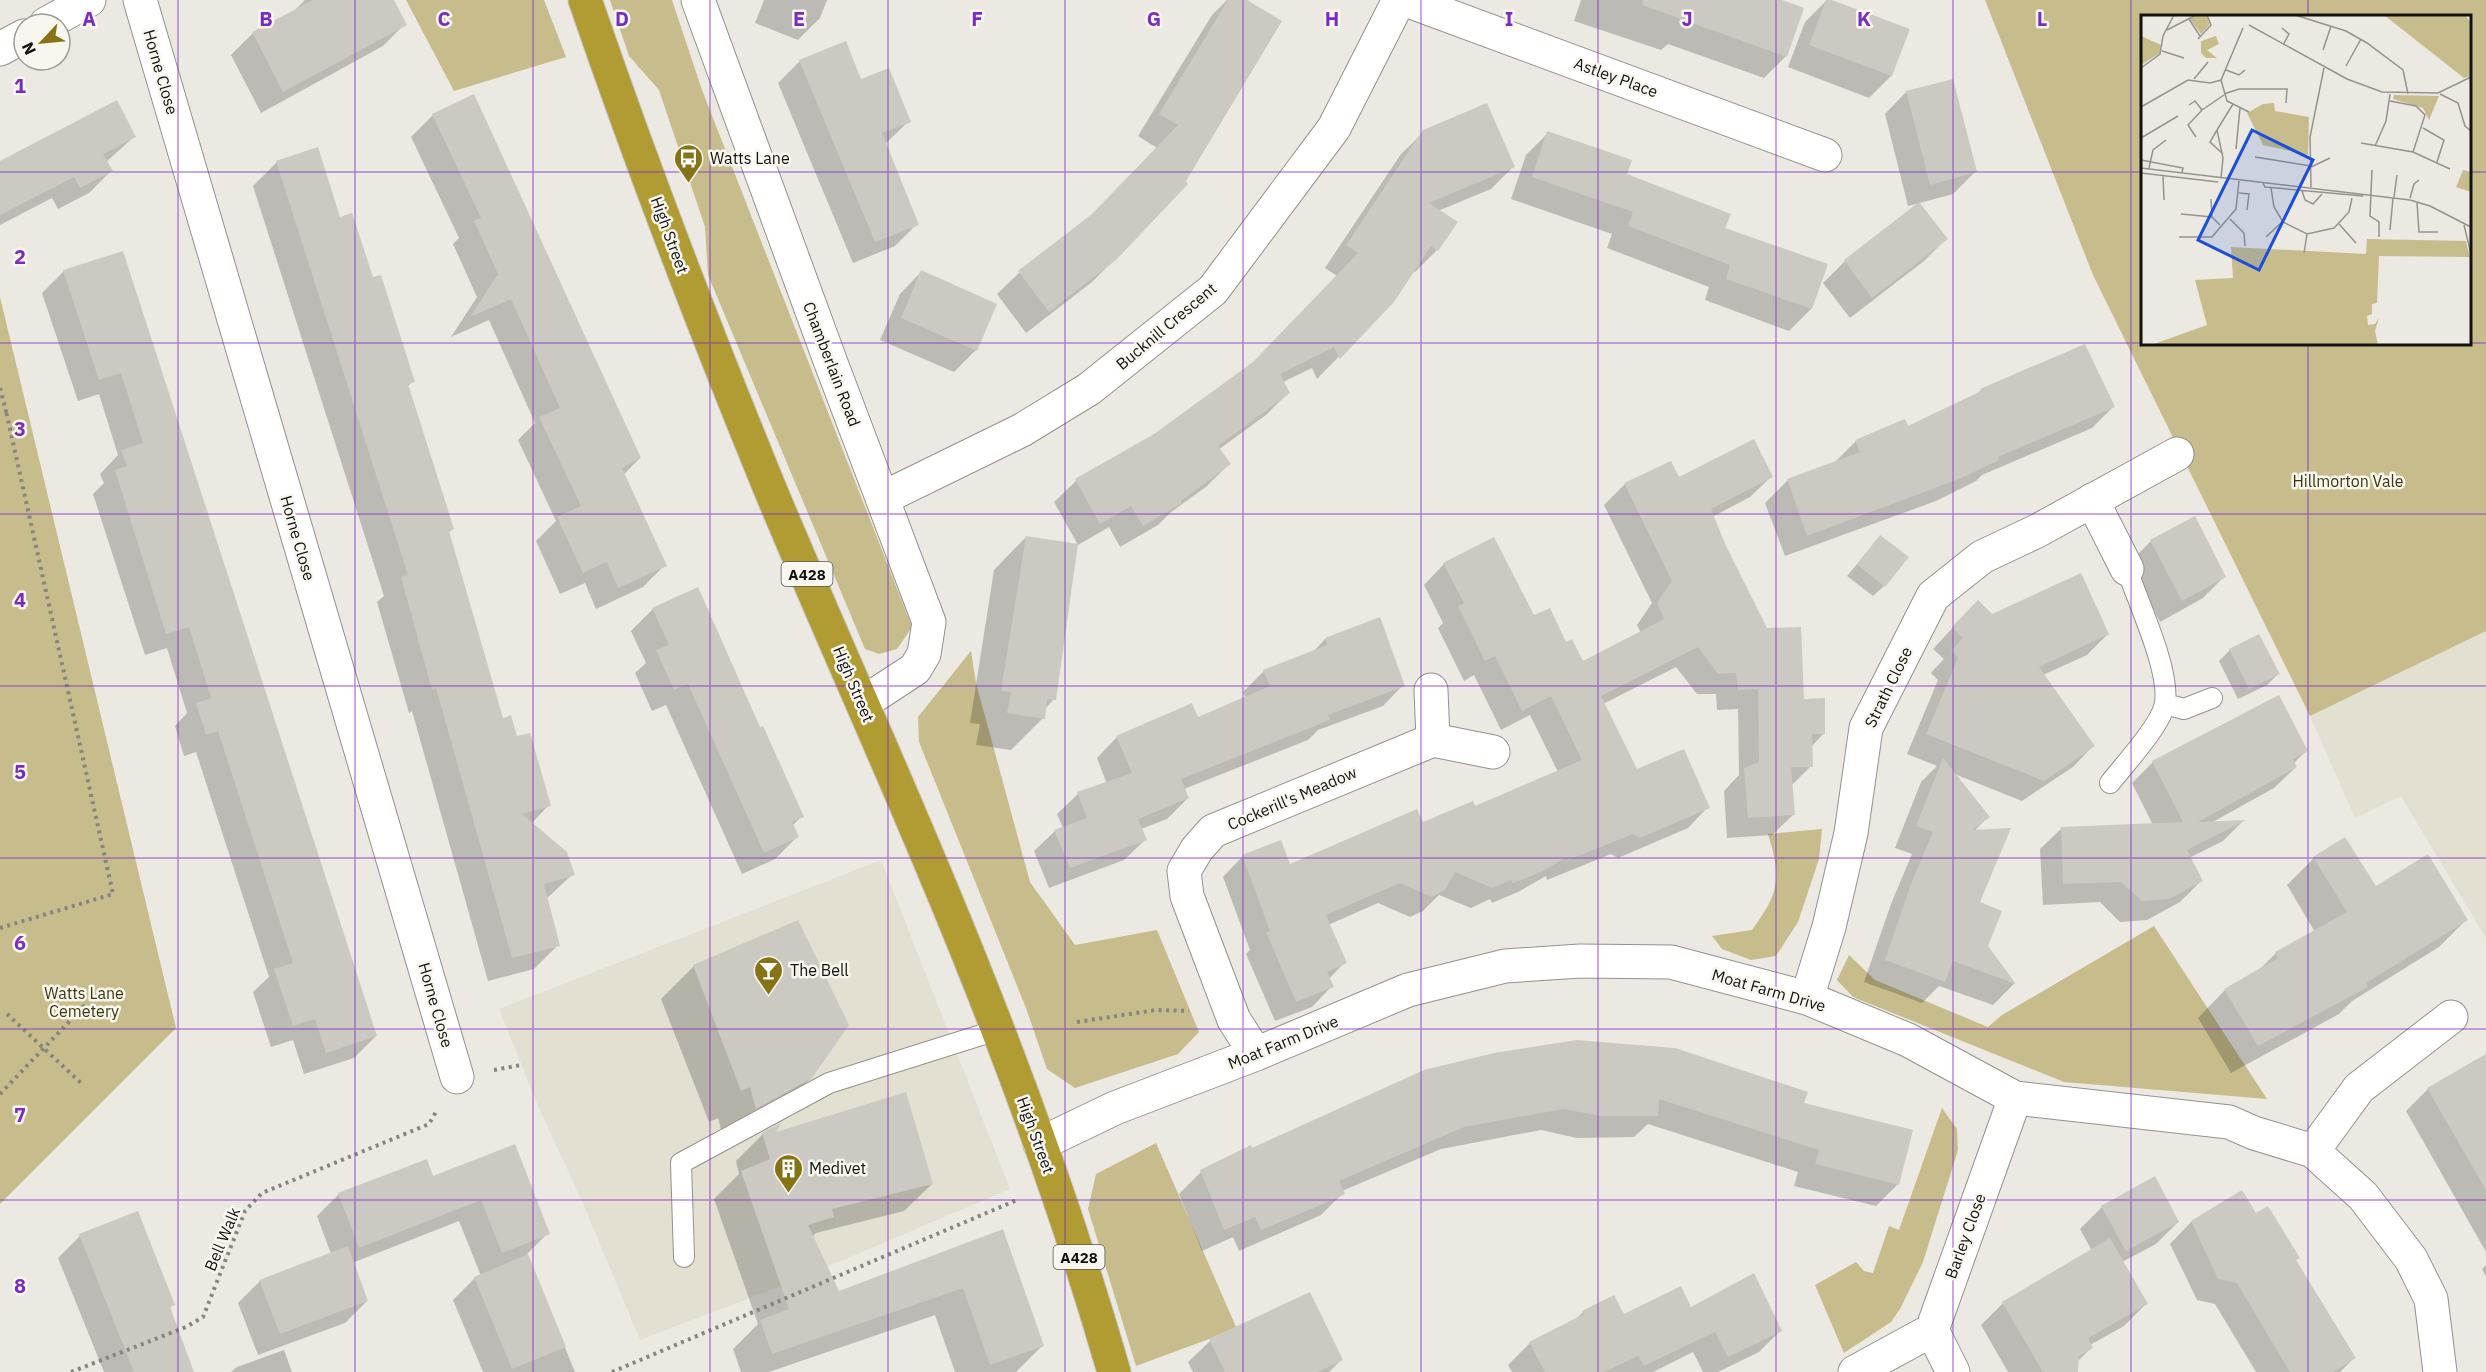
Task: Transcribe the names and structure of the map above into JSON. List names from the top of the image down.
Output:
{
  "streets": {
    "highway": ["High Street", "A428"],
    "street": [
      "Horne Close",
      "Astley Place",
      "Bucknill Crescent",
      "Chamberlain Road",
      "Strath Close",
      "Cockerill's Meadow",
      "Moat Farm Drive",
      "Barley Close"
    ],
    "path": ["Bell Walk"]
  },
  "crossings": [
    ["Horne Close", "Bell Walk"],
    ["High Street", "Chamberlain Road"],
    ["High Street", "Moat Farm Drive"],
    ["Bucknill Crescent", "Chamberlain Road"],
    ["Strath Close", "Moat Farm Drive"],
    ["Cockerill's Meadow", "Moat Farm Drive"],
    ["Moat Farm Drive", "Barley Close"]
  ],
  "parks": ["Hillmorton Vale", "Watts Lane Cemetery"],
  "places": {
    "bus stop": ["Watts Lane"],
    "bar": ["The Bell"],
    "building": ["Medivet"]
  },
  "north": "bottom left",
  "grid": {
    "columns": [
      "A",
      "B",
      "C",
      "D",
      "E",
      "F",
      "G",
      "H",
      "I",
      "J",
      "K",
      "L"
    ],
    "rows": [
      "1",
      "2",
      "3",
      "4",
      "5",
      "6",
      "7",
      "8"
    ]
  }
}
